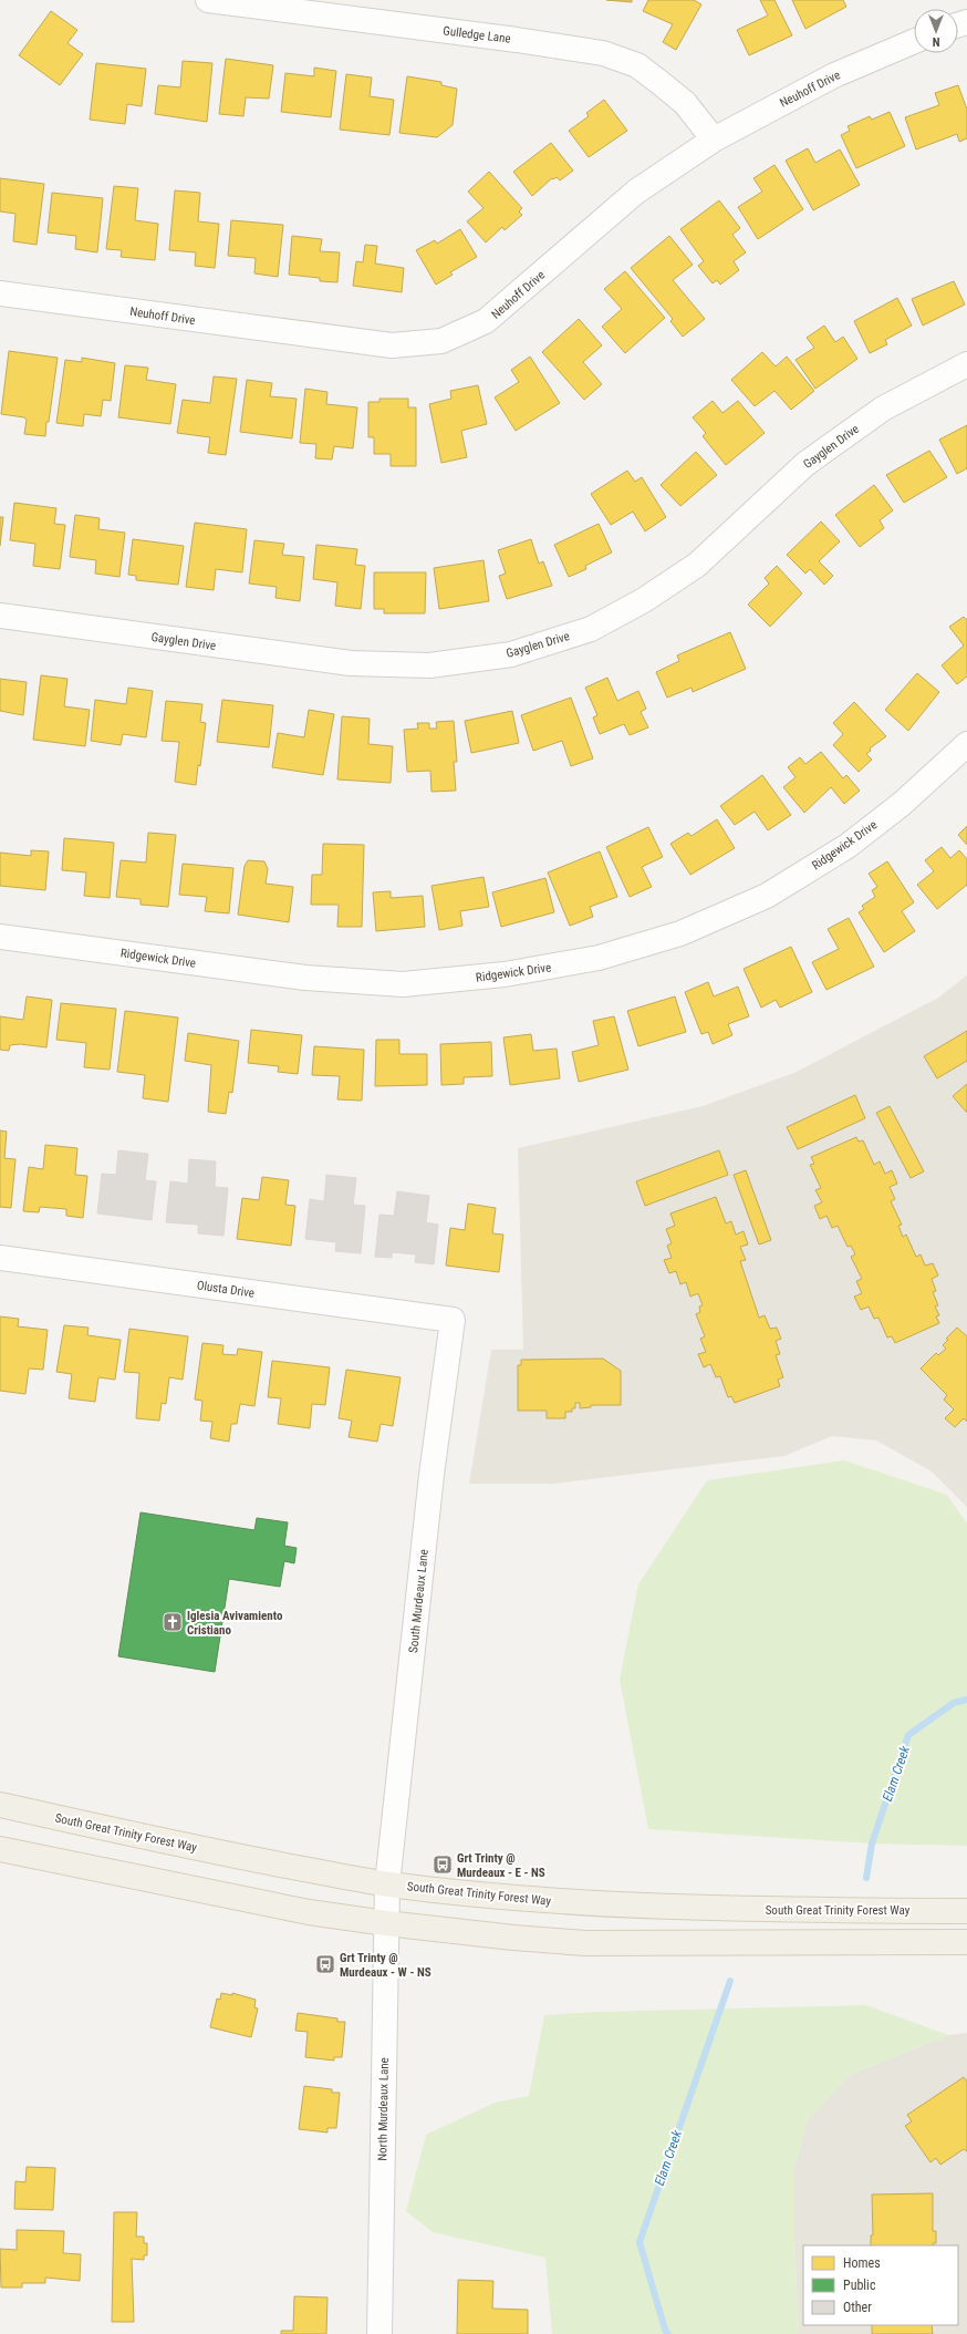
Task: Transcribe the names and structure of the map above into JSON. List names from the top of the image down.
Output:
{
  "streets": {
    "main road": ["South Great Trinity Forest Way"],
    "street": [
      "Gulledge Lane",
      "Neuhoff Drive",
      "Gayglen Drive",
      "Ridgewick Drive",
      "Olusta Drive",
      "South Murdeaux Lane",
      "North Murdeaux Lane"
    ]
  },
  "crossings": [
    ["Gulledge Lane", "Neuhoff Drive"],
    ["Olusta Drive", "South Murdeaux Lane"],
    ["South Murdeaux Lane", "South Great Trinity Forest Way"],
    ["South Murdeaux Lane", "North Murdeaux Lane"],
    ["South Great Trinity Forest Way", "North Murdeaux Lane"]
  ],
  "water": ["Elam Creek"],
  "places": {
    "church": ["Iglesia Avivamiento Cristiano"],
    "bus stop": ["Grt Trinty @ Murdeaux - E - NS", "Grt Trinty @ Murdeaux - W - NS"]
  },
  "legend": ["Homes", "Public", "Other"],
  "north": "bottom"
}
